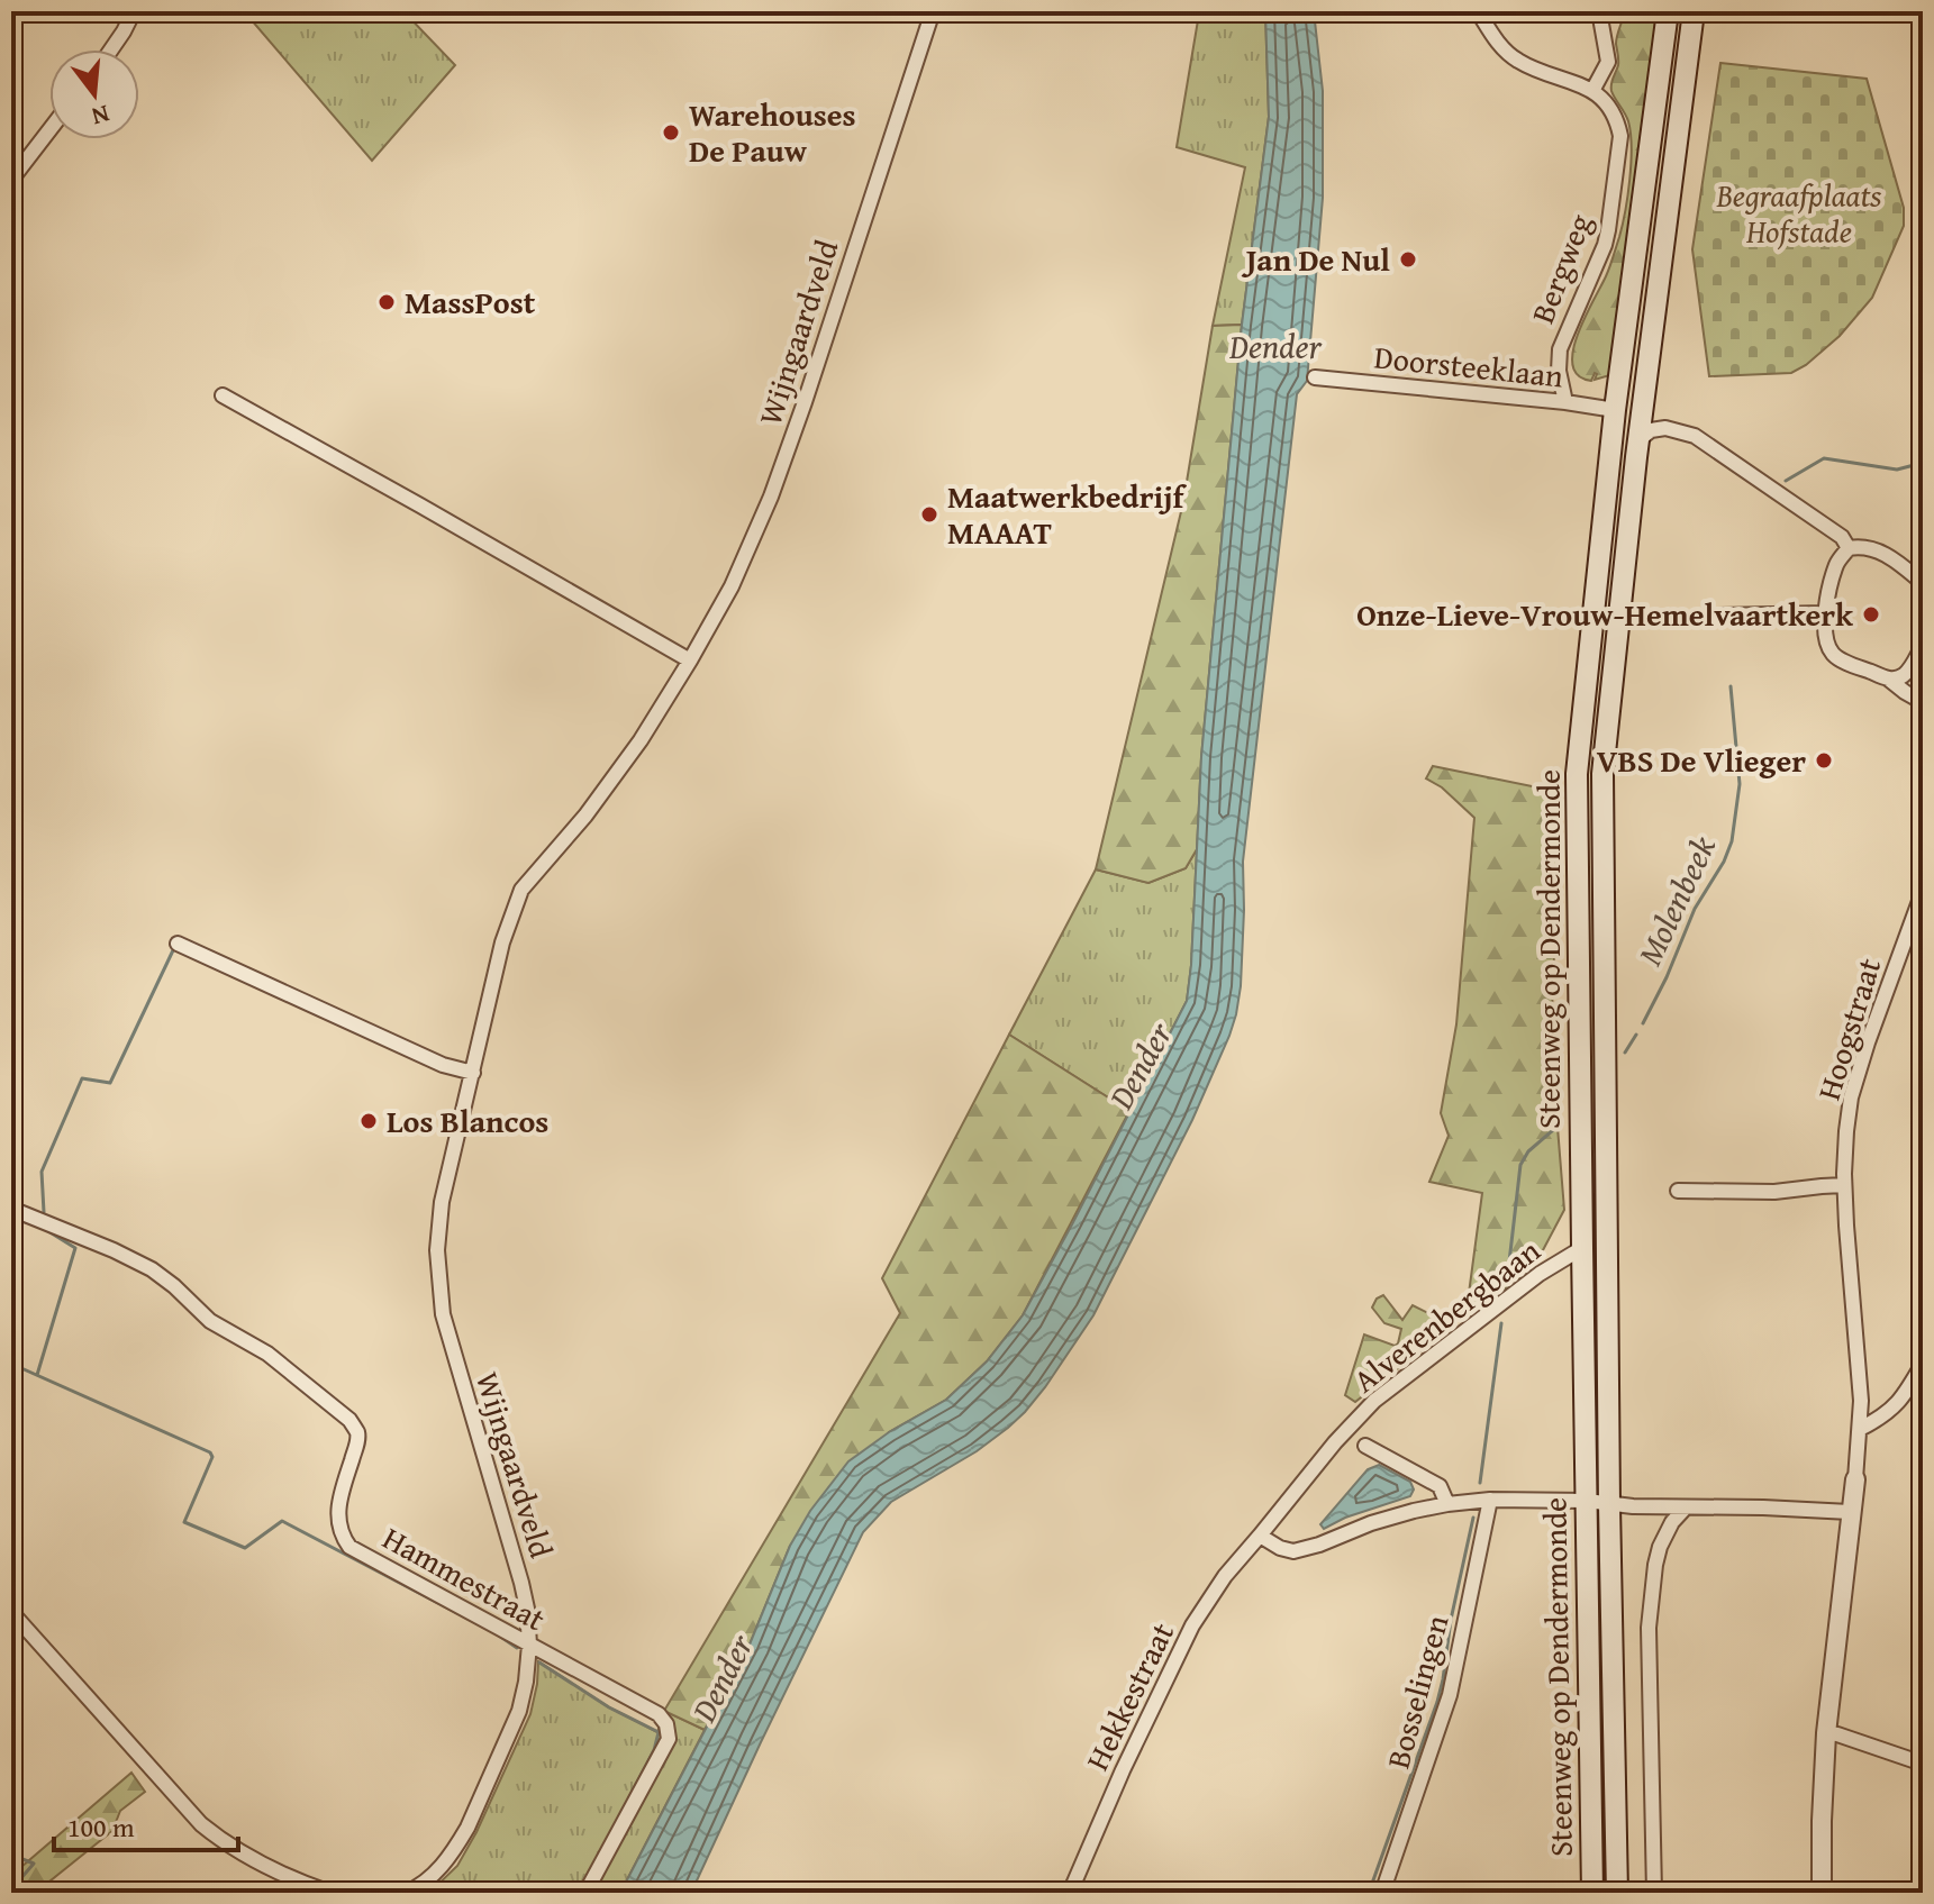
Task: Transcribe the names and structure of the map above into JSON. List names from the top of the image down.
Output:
{
  "streets": {
    "main road": ["Steenweg op Dendermonde"],
    "street": [
      "Bergweg",
      "Wijngaardveld",
      "Doorsteeklaan",
      "Hoogstraat",
      "Alverenbergbaan",
      "Hammestraat",
      "Bosselingen",
      "Hekkestraat"
    ]
  },
  "crossings": [
    ["Bergweg", "Doorsteeklaan"],
    ["Wijngaardveld", "Hammestraat"],
    ["Doorsteeklaan", "Steenweg op Dendermonde"],
    ["Steenweg op Dendermonde", "Alverenbergbaan"],
    ["Alverenbergbaan", "Hekkestraat"]
  ],
  "water": ["Dender", "Molenbeek"],
  "parks": ["Begraafplaats Hofstade"],
  "places": [
    "Warehouses De Pauw",
    "Jan De Nul",
    "MassPost",
    "Maatwerkbedrijf MAAAT",
    "Onze-Lieve-Vrouw-Hemelvaartkerk",
    "VBS De Vlieger",
    "Los Blancos"
  ],
  "scale_bar": "100 m",
  "north": "bottom"
}
